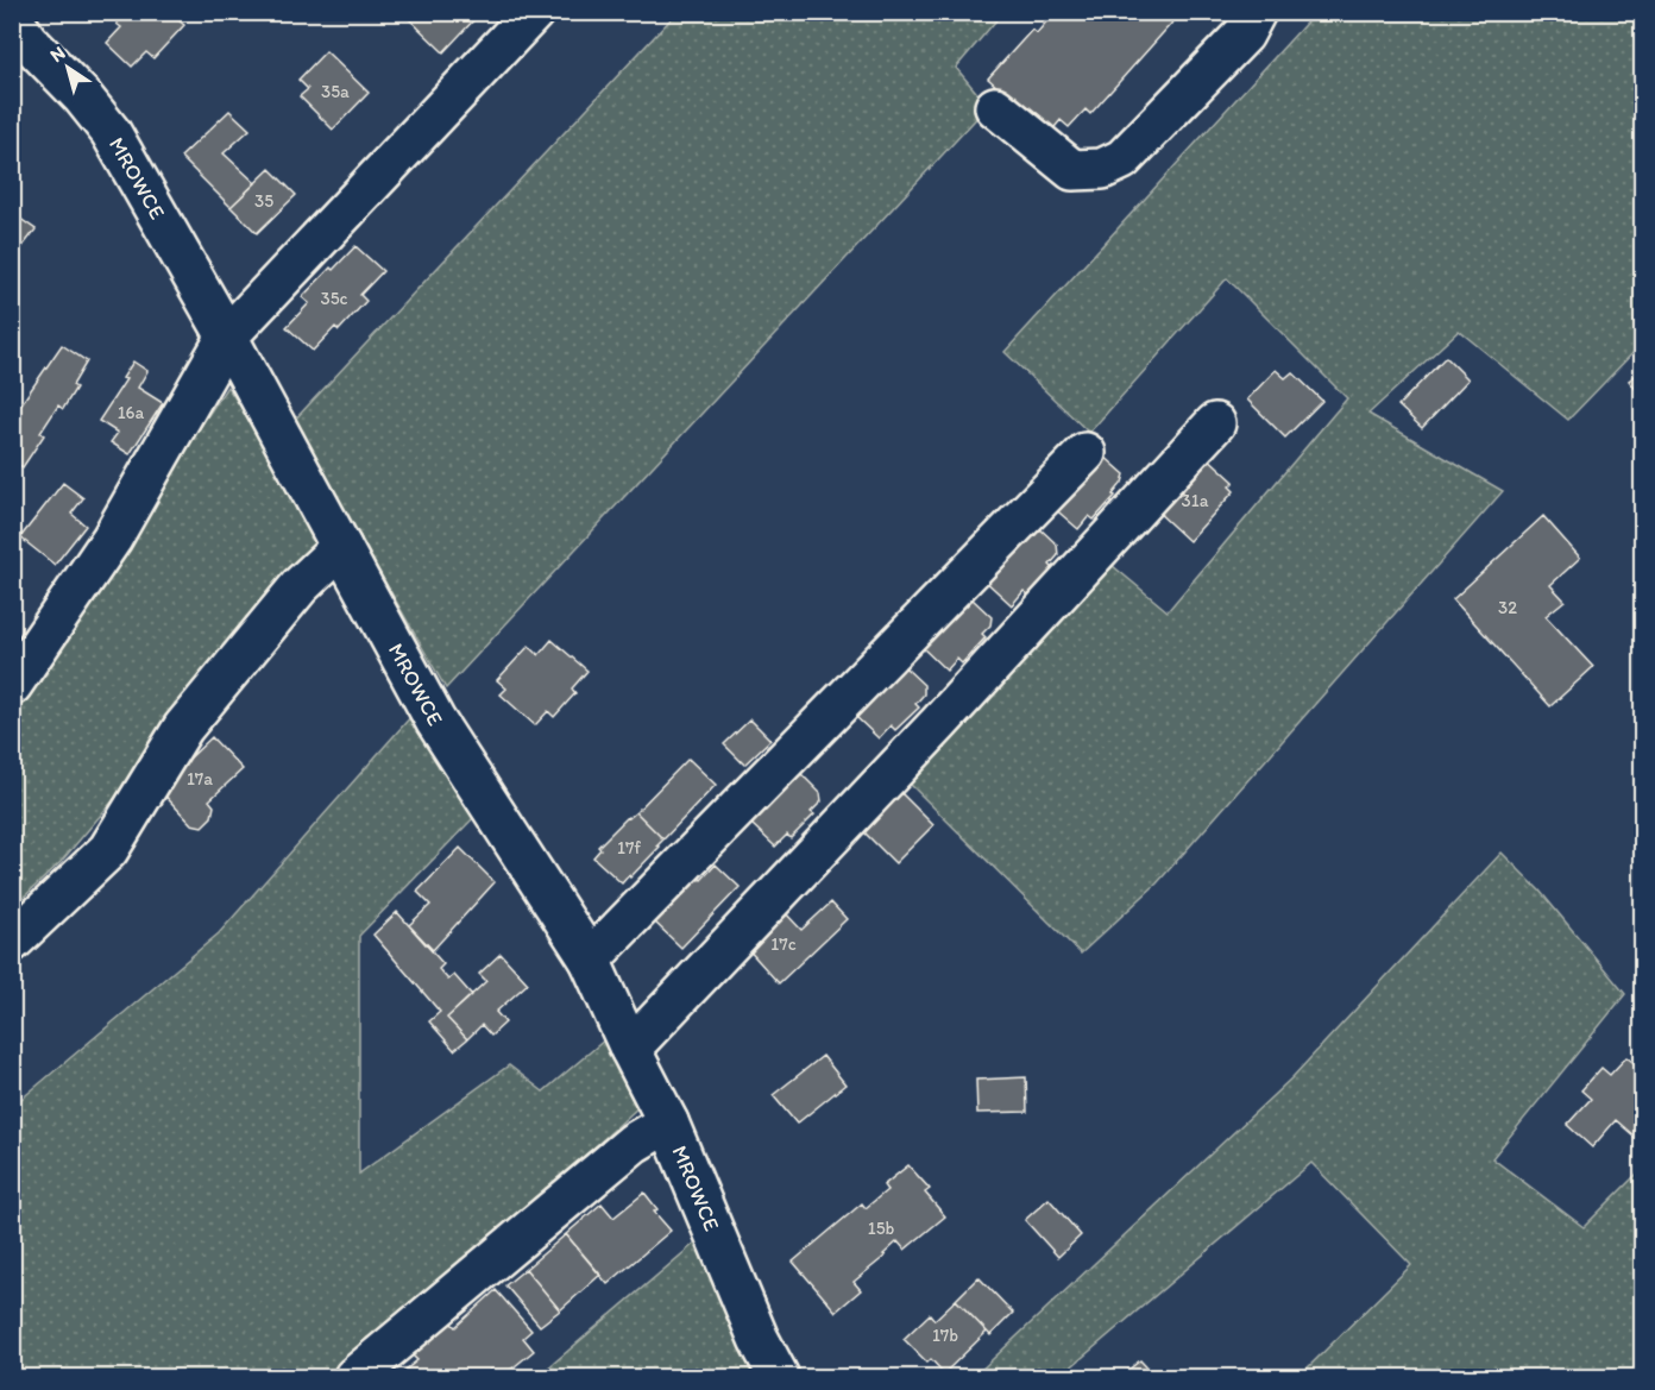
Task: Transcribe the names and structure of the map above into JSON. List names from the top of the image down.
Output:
{
  "streets": {
    "street": ["MROWCE"]
  },
  "house_numbers": [
    "35a",
    "35",
    "35c",
    "16a",
    "31a",
    "32",
    "17a",
    "17f",
    "17c",
    "15b",
    "17b"
  ],
  "north": "top left"
}
